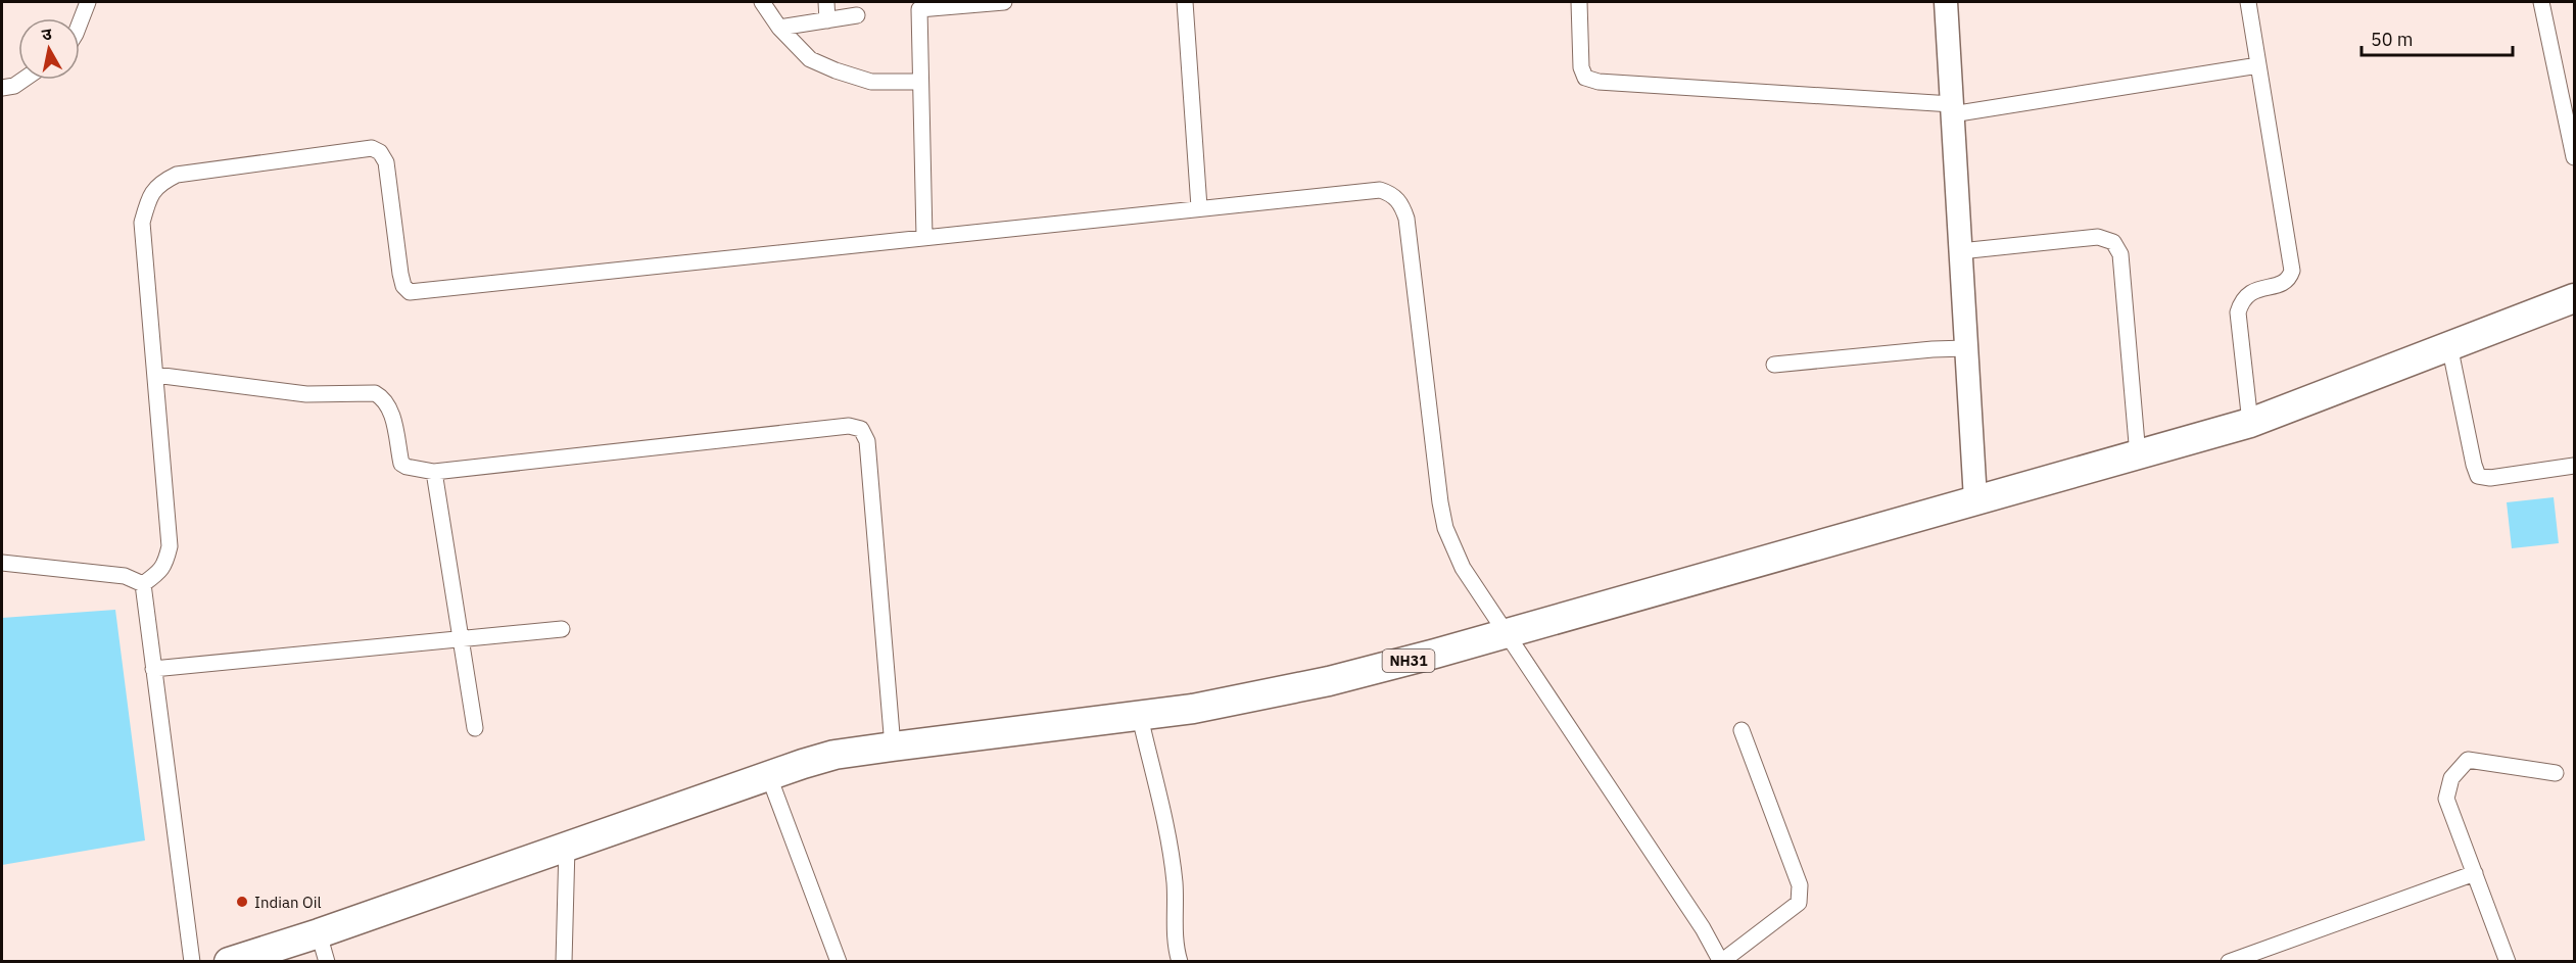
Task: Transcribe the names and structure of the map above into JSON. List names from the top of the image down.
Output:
{
  "streets": {
    "highway": ["NH31"]
  },
  "places": ["Indian Oil"],
  "scale_bar": "50 m",
  "north": "top"
}
